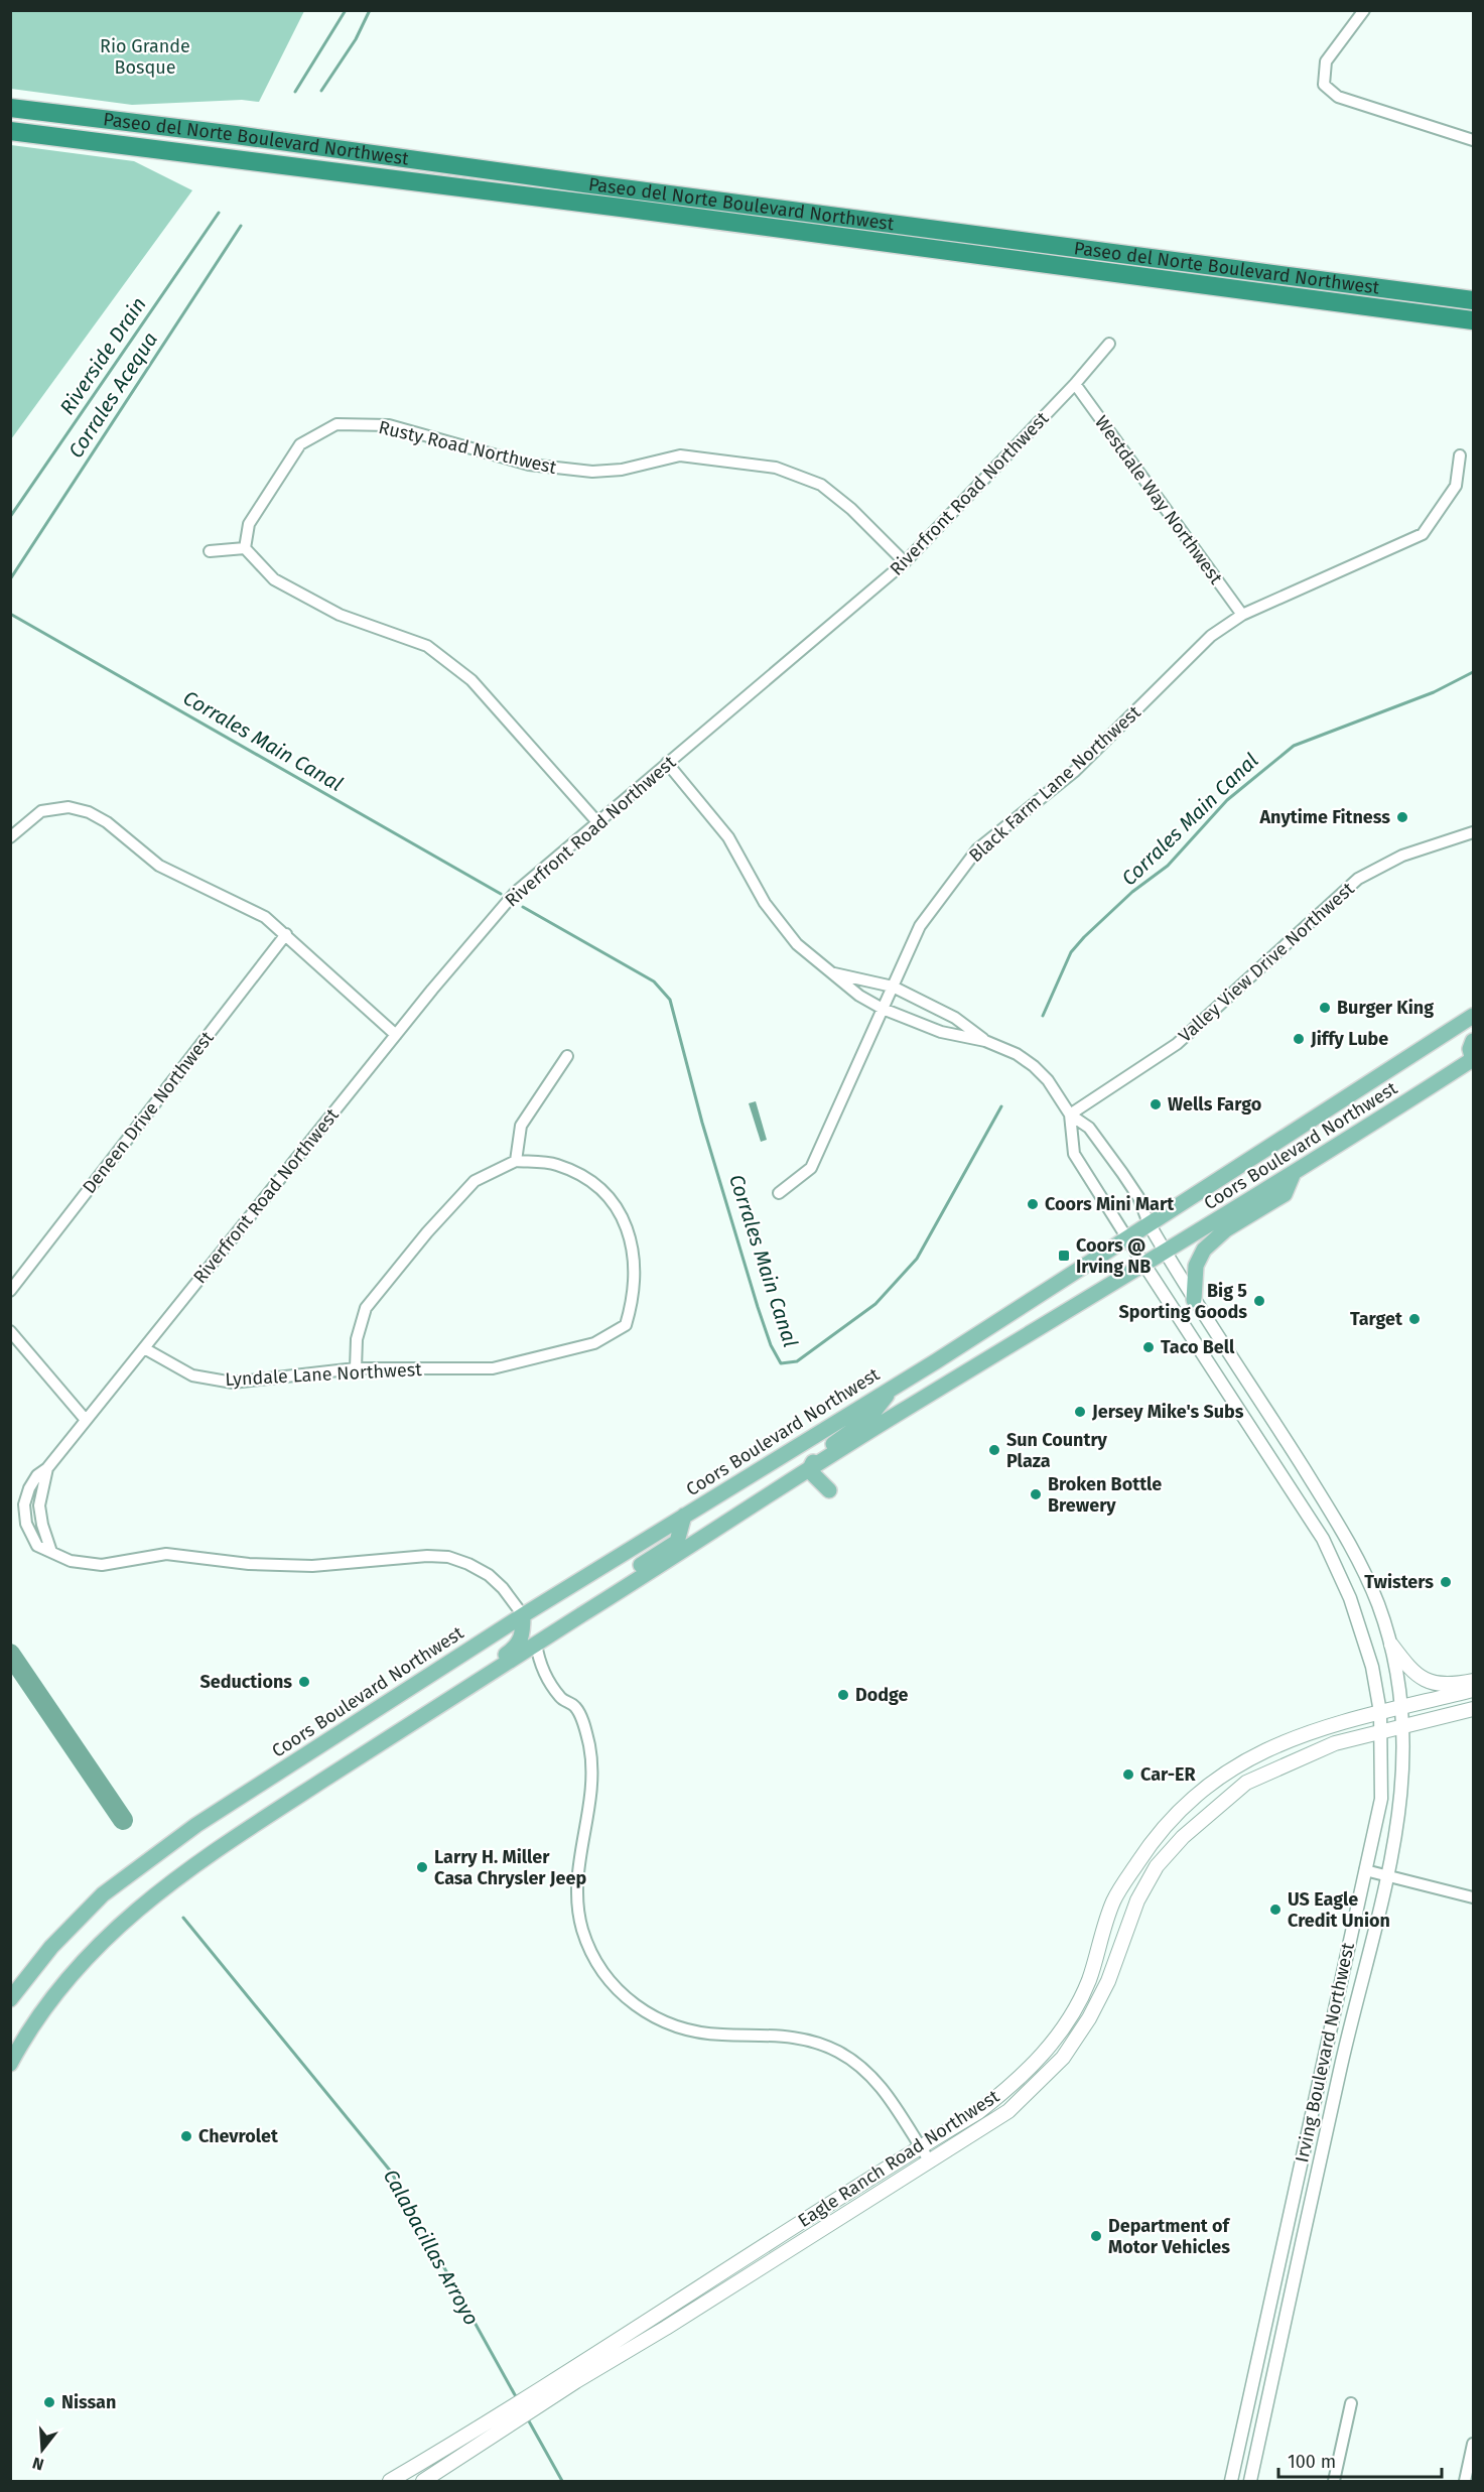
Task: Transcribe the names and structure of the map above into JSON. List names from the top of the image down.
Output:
{
  "streets": {
    "highway": ["Paseo del Norte Boulevard Northwest"],
    "main road": ["Coors Boulevard Northwest", "Eagle Ranch Road Northwest"],
    "street": [
      "Rusty Road Northwest",
      "Riverfront Road Northwest",
      "Westdale Way Northwest",
      "Black Farm Lane Northwest",
      "Valley View Drive Northwest",
      "Deneen Drive Northwest",
      "Lyndale Lane Northwest",
      "Irving Boulevard Northwest"
    ]
  },
  "crossings": [
    ["Rusty Road Northwest", "Riverfront Road Northwest"],
    ["Riverfront Road Northwest", "Westdale Way Northwest"],
    ["Riverfront Road Northwest", "Lyndale Lane Northwest"],
    ["Westdale Way Northwest", "Black Farm Lane Northwest"],
    ["Valley View Drive Northwest", "Irving Boulevard Northwest"],
    ["Coors Boulevard Northwest", "Irving Boulevard Northwest"],
    ["Irving Boulevard Northwest", "Eagle Ranch Road Northwest"]
  ],
  "water": [
    "Riverside Drain",
    "Corrales Acequa",
    "Corrales Main Canal",
    "Calabacillas Arroyo"
  ],
  "parks": ["Rio Grande Bosque"],
  "places": {
    "other": [
      "Anytime Fitness",
      "Burger King",
      "Jiffy Lube",
      "Wells Fargo",
      "Coors Mini Mart",
      "Big 5 Sporting Goods",
      "Target",
      "Taco Bell",
      "Jersey Mike's Subs",
      "Sun Country Plaza",
      "Broken Bottle Brewery",
      "Twisters",
      "Seductions",
      "Dodge",
      "Car-ER",
      "Larry H. Miller Casa Chrysler Jeep",
      "US Eagle Credit Union",
      "Chevrolet",
      "Department of Motor Vehicles",
      "Nissan"
    ],
    "transit": ["Coors @ Irving NB"]
  },
  "scale_bar": "100 m",
  "north": "bottom"
}
